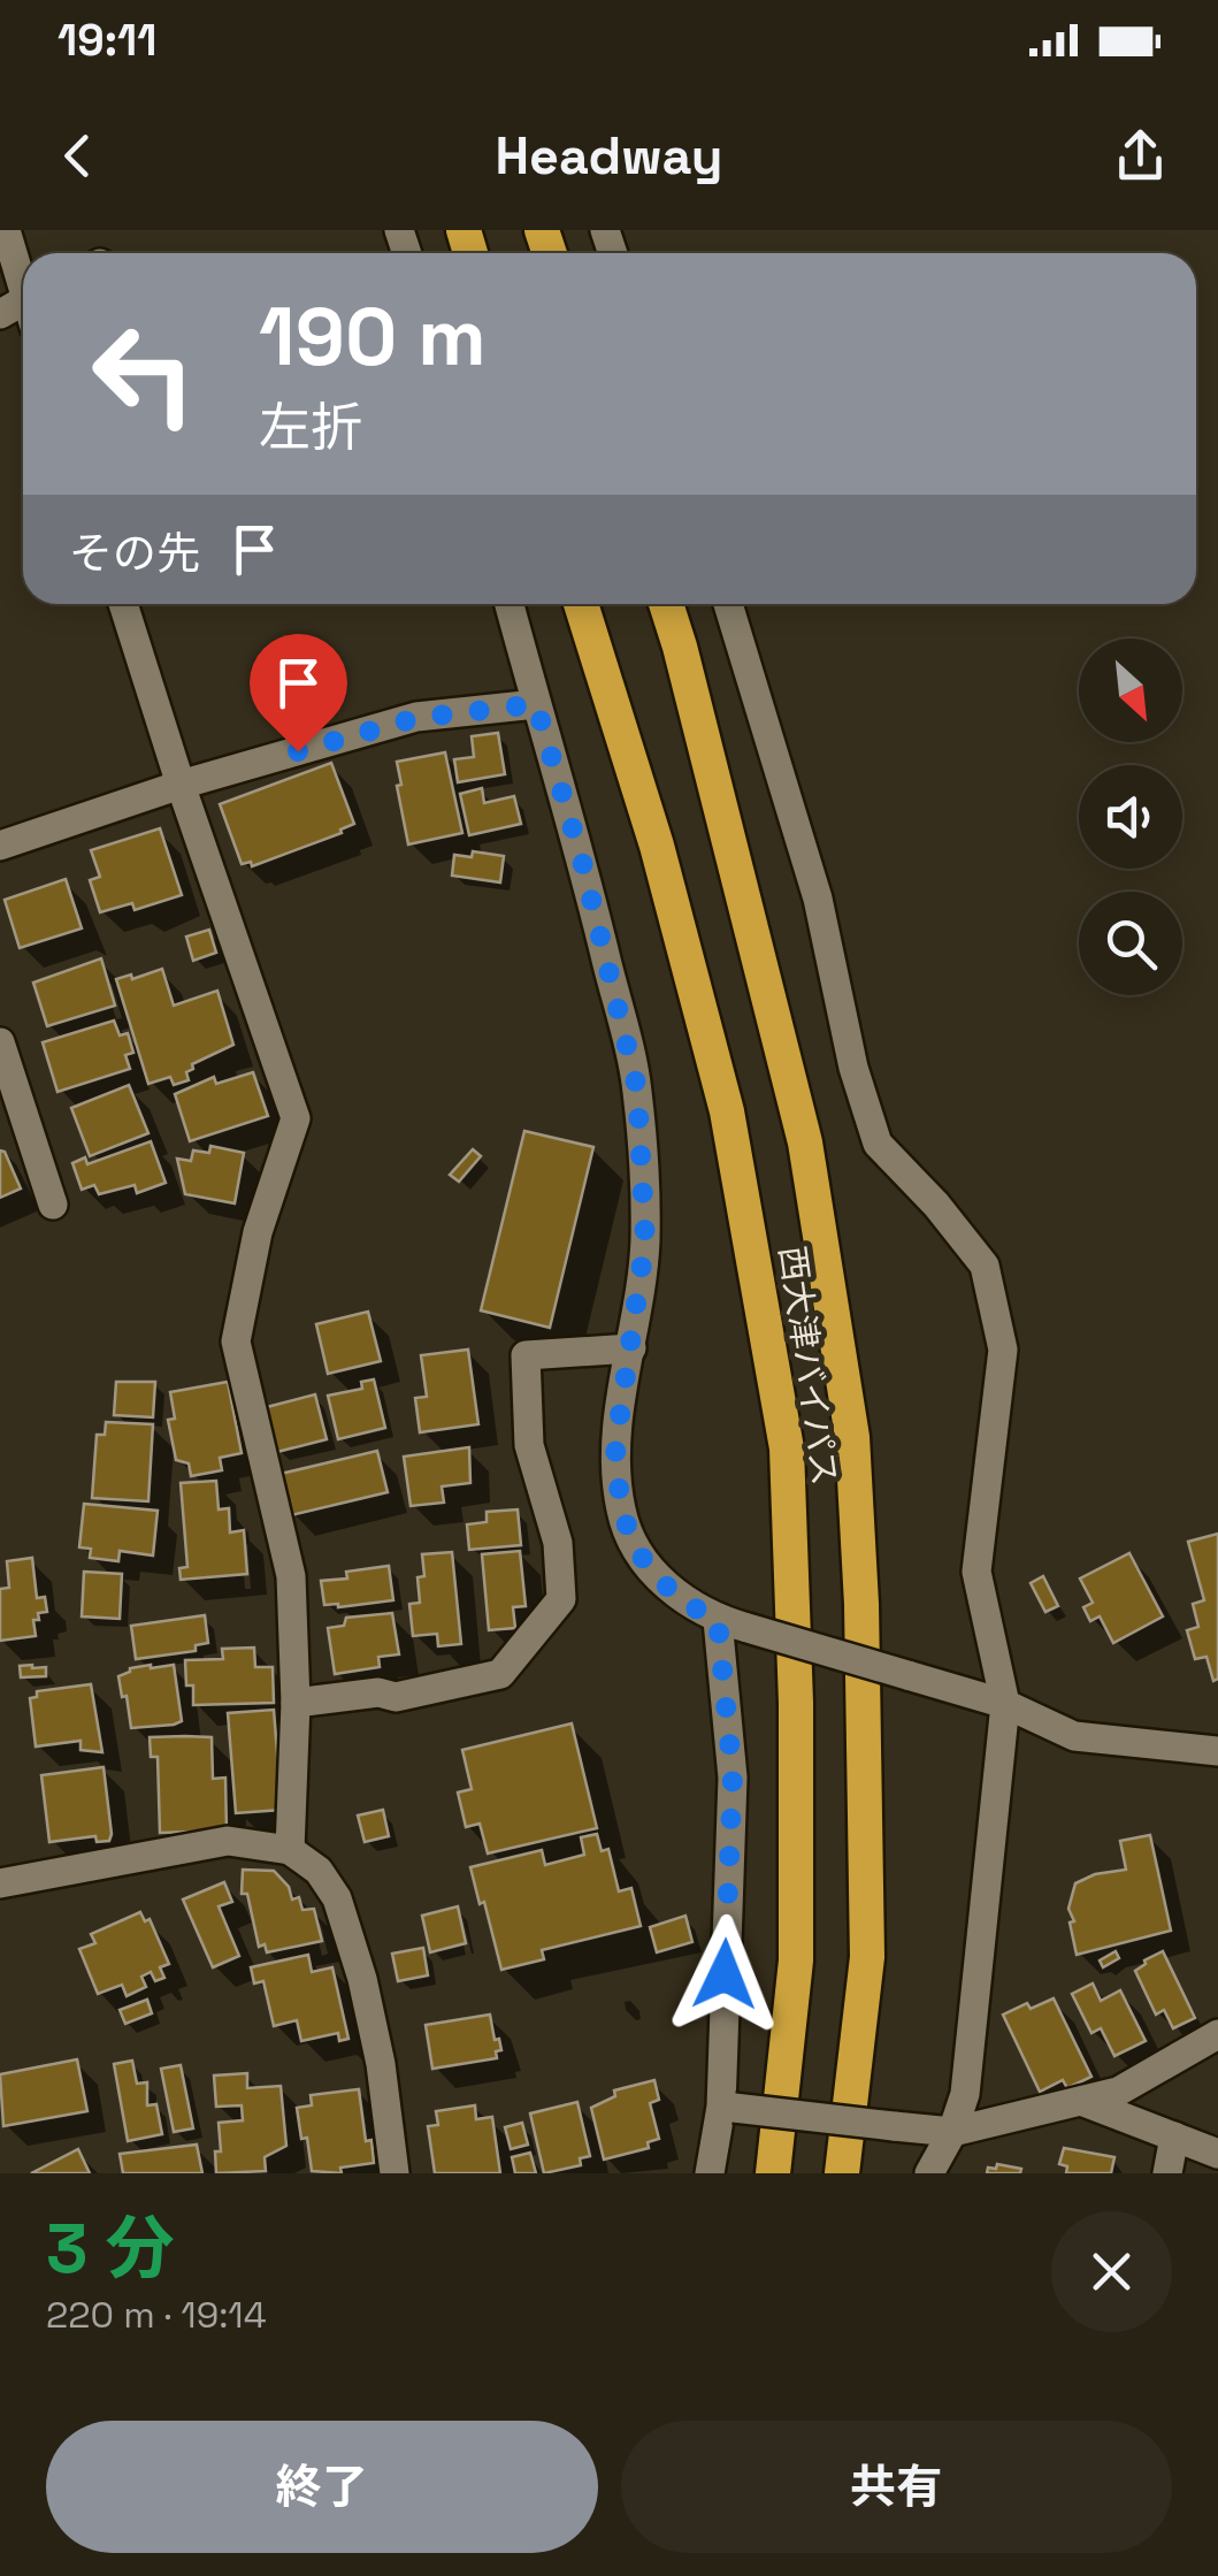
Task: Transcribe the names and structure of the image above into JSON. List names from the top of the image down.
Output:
{
  "streets": {
    "highway": ["西大津バイパス"]
  },
  "north": "bottom right",
  "page": {
    "status": "19:11",
    "header": "Headway",
    "turn": ["190 m", "左折"],
    "then": "その先",
    "heading": ["3 分", "220 m · 19:14"],
    "buttons": ["終了", "共有"]
  }
}
